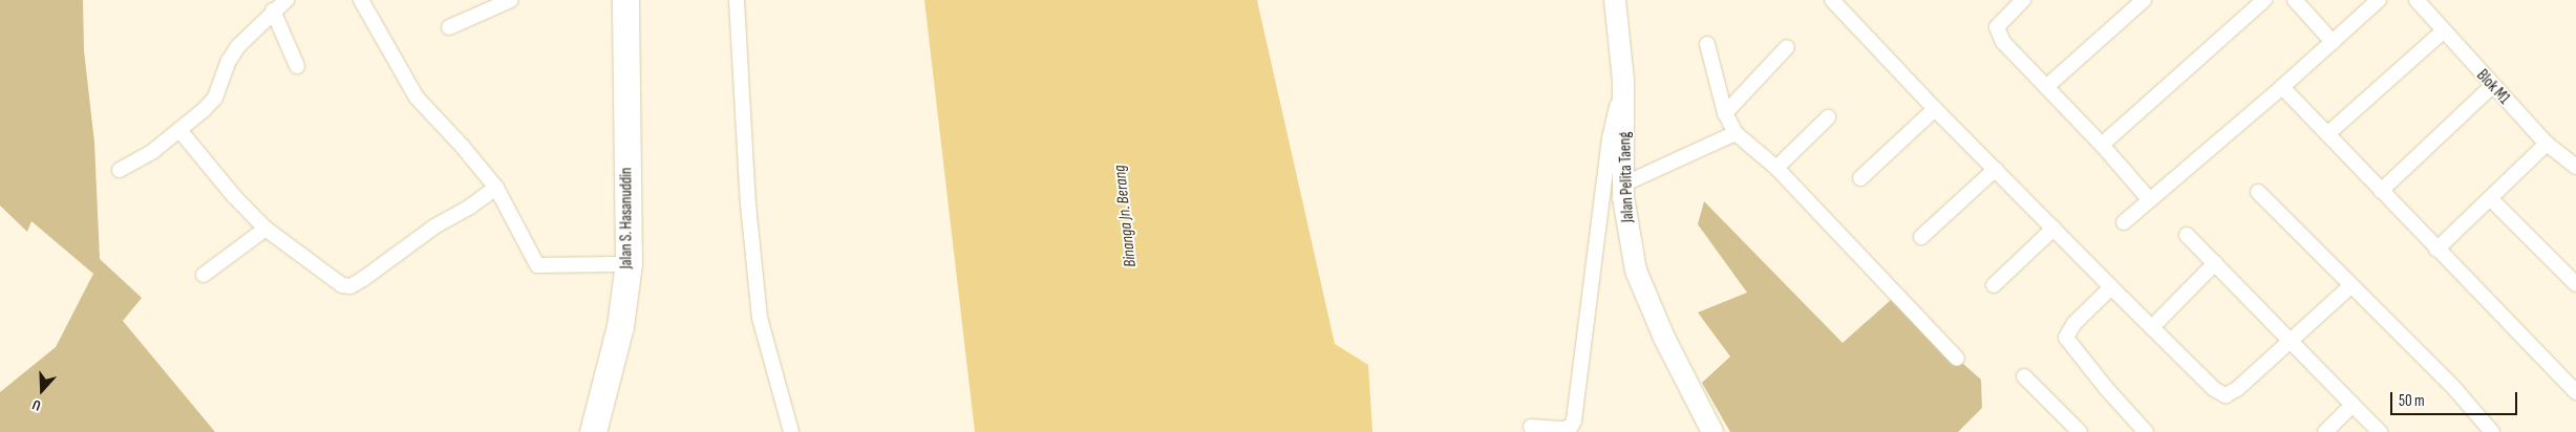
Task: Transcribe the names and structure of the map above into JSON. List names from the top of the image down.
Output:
{
  "streets": {
    "highway": ["Jalan S. Hasanuddin"],
    "street": ["Blok M1", "Jalan Pelita Taeng"]
  },
  "water": ["Binanga Jn. Berang"],
  "scale_bar": "50 m",
  "north": "bottom"
}
